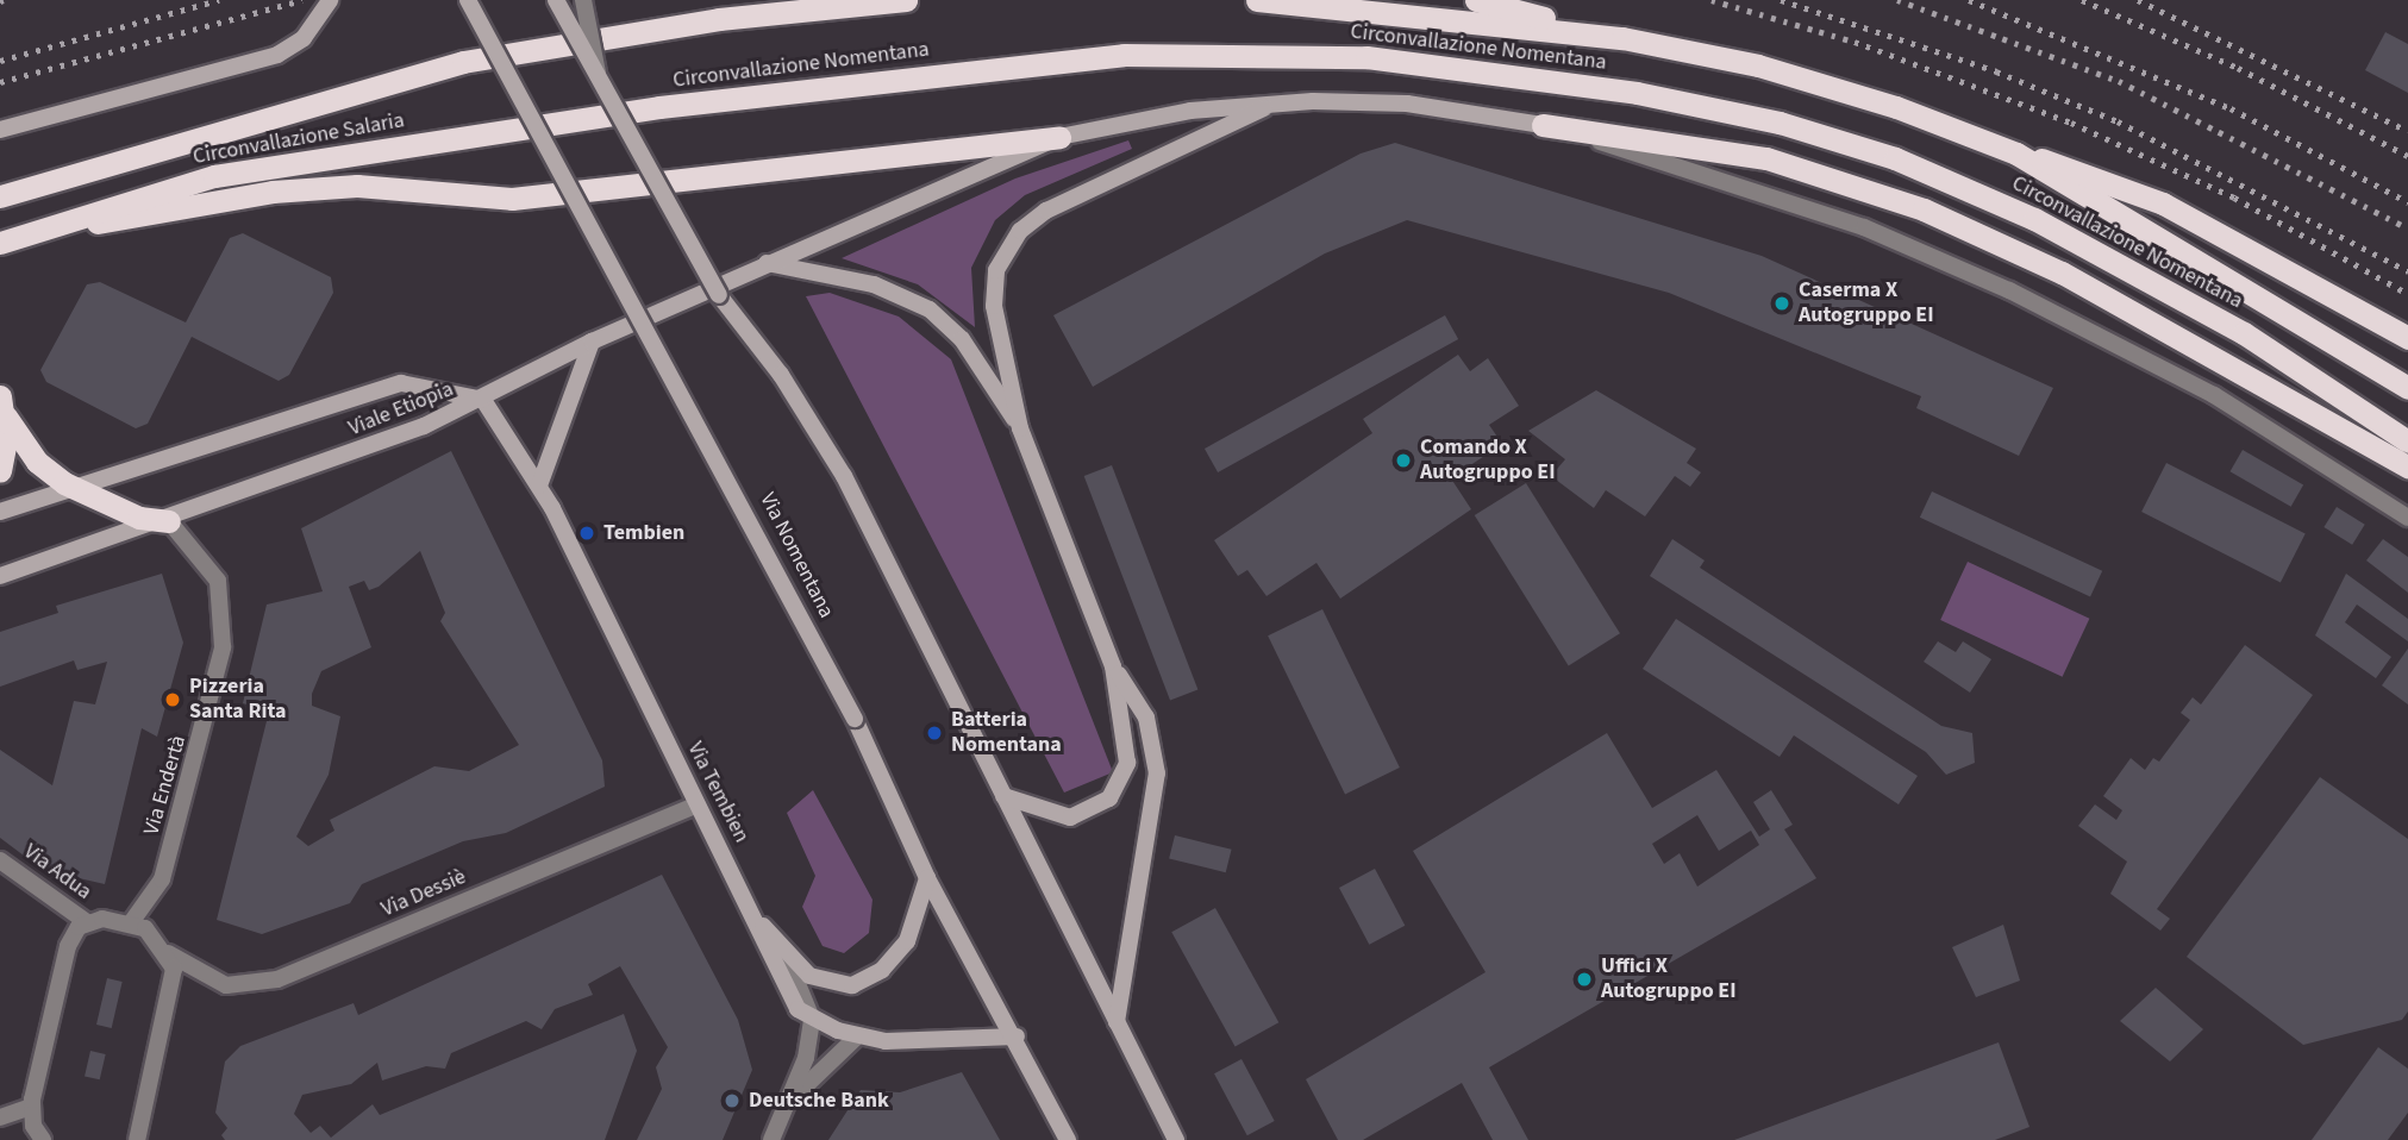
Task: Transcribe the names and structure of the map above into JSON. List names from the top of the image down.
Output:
{
  "streets": {
    "highway": ["Circonvallazione Nomentana", "Circonvallazione Salaria"],
    "main road": ["Viale Etiopia", "Via Nomentana", "Via Tembien"],
    "street": ["Via Endertà", "Via Adua", "Via Dessiè"]
  },
  "crossings": [
    ["Circonvallazione Nomentana", "Circonvallazione Salaria"],
    ["Viale Etiopia", "Via Endertà"],
    ["Viale Etiopia", "Via Tembien"],
    ["Via Nomentana", "Via Tembien"],
    ["Via Endertà", "Via Dessiè"],
    ["Via Tembien", "Via Dessiè"]
  ],
  "places": [
    "Caserma X Autogruppo EI",
    "Comando X Autogruppo EI",
    "Tembien",
    "Pizzeria Santa Rita",
    "Batteria Nomentana",
    "Uffici X Autogruppo EI",
    "Deutsche Bank"
  ]
}
